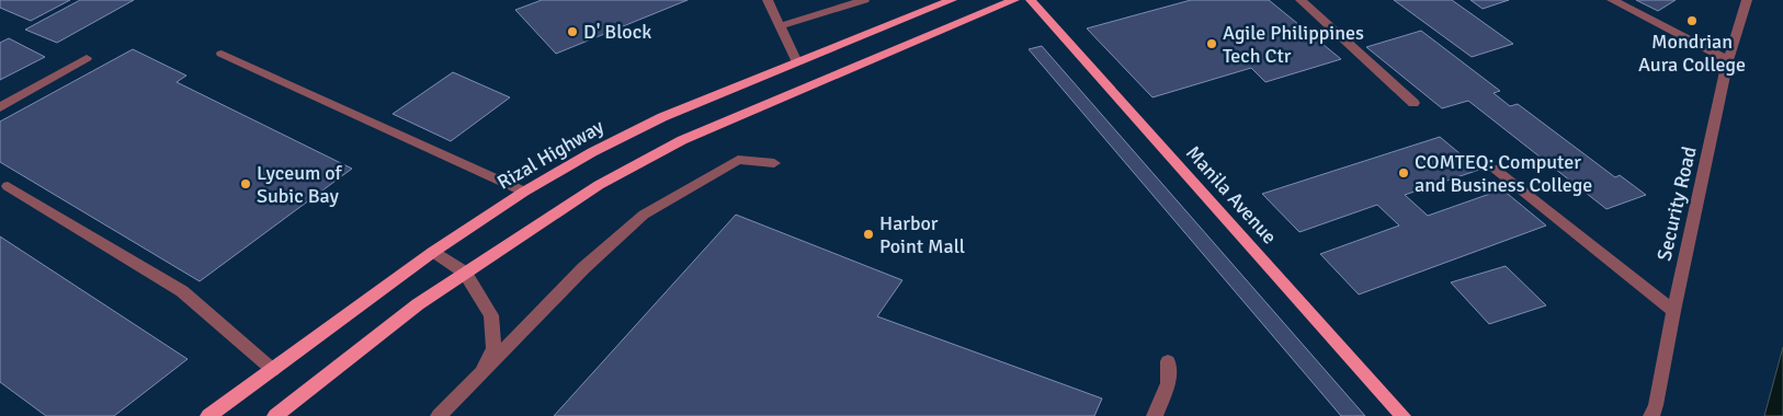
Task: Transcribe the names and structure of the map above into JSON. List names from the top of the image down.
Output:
{
  "streets": {
    "main road": ["Rizal Highway", "Manila Avenue"],
    "lane": ["Security Road"]
  },
  "places": [
    "Mondrian Aura College",
    "D' Block",
    "Agile Philippines Tech Ctr",
    "COMTEQ: Computer and Business College",
    "Lyceum of Subic Bay",
    "Harbor Point Mall"
  ]
}
